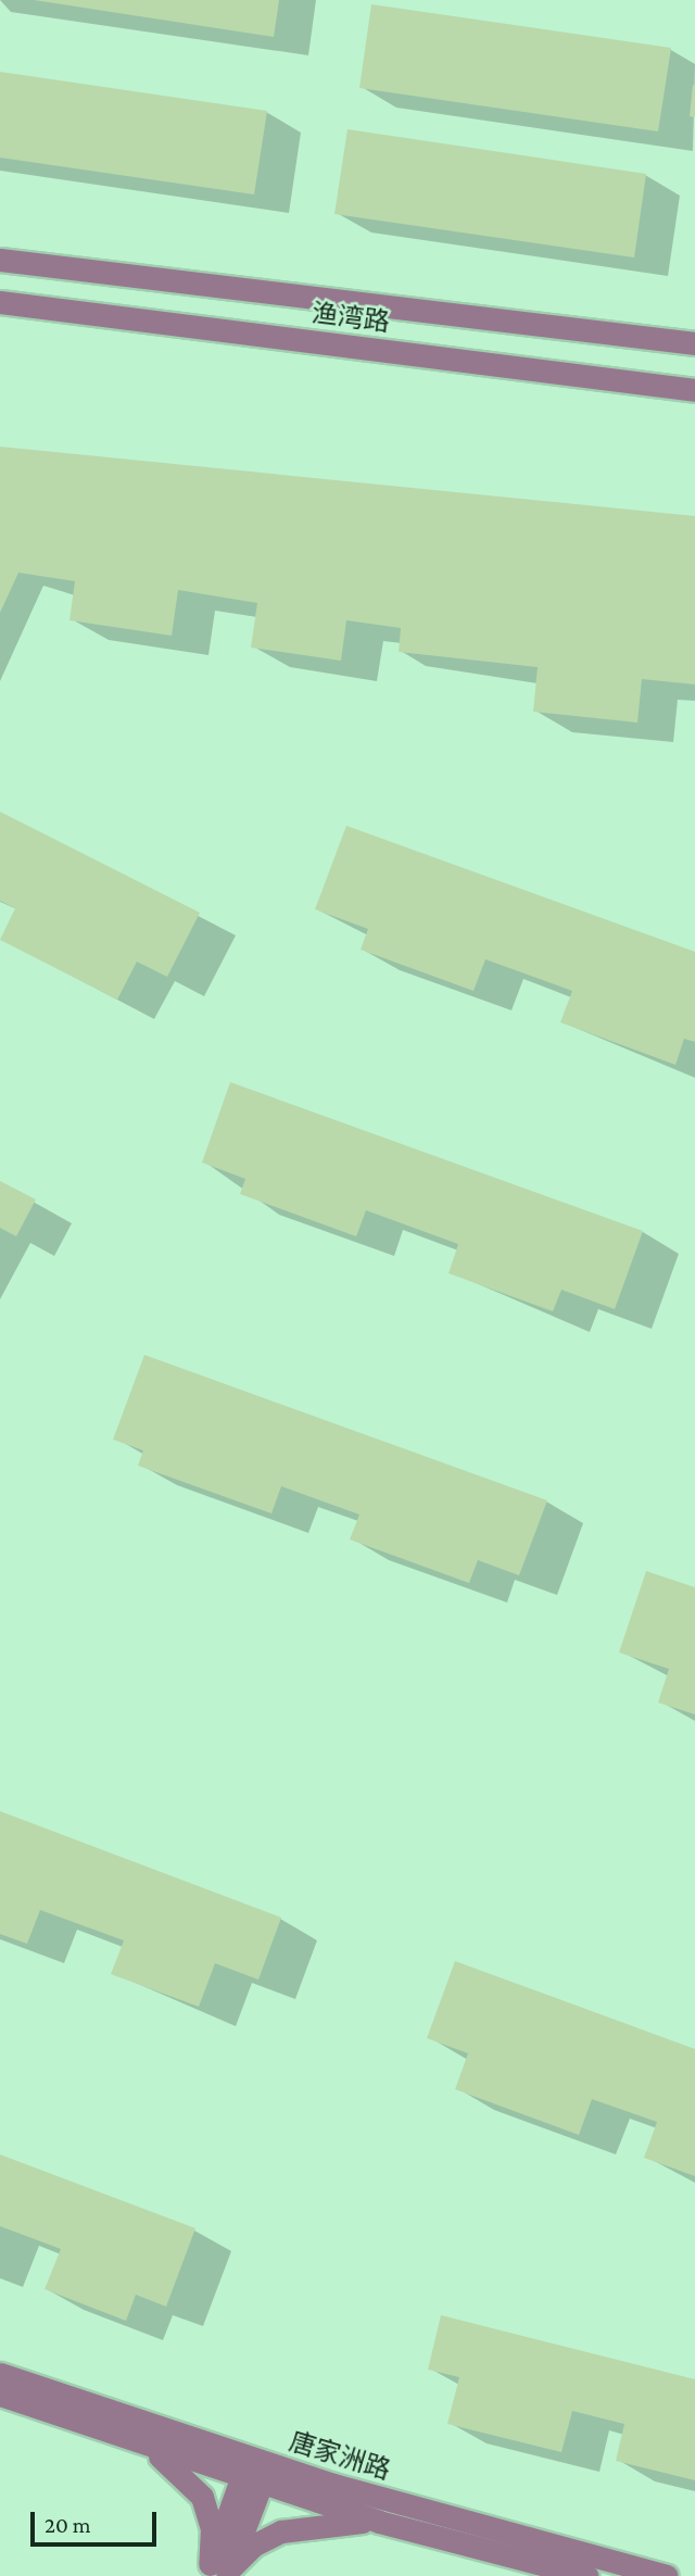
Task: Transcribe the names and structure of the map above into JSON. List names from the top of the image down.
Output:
{
  "streets": {
    "street": ["渔湾路", "唐家洲路"]
  },
  "scale_bar": "20 m"
}
